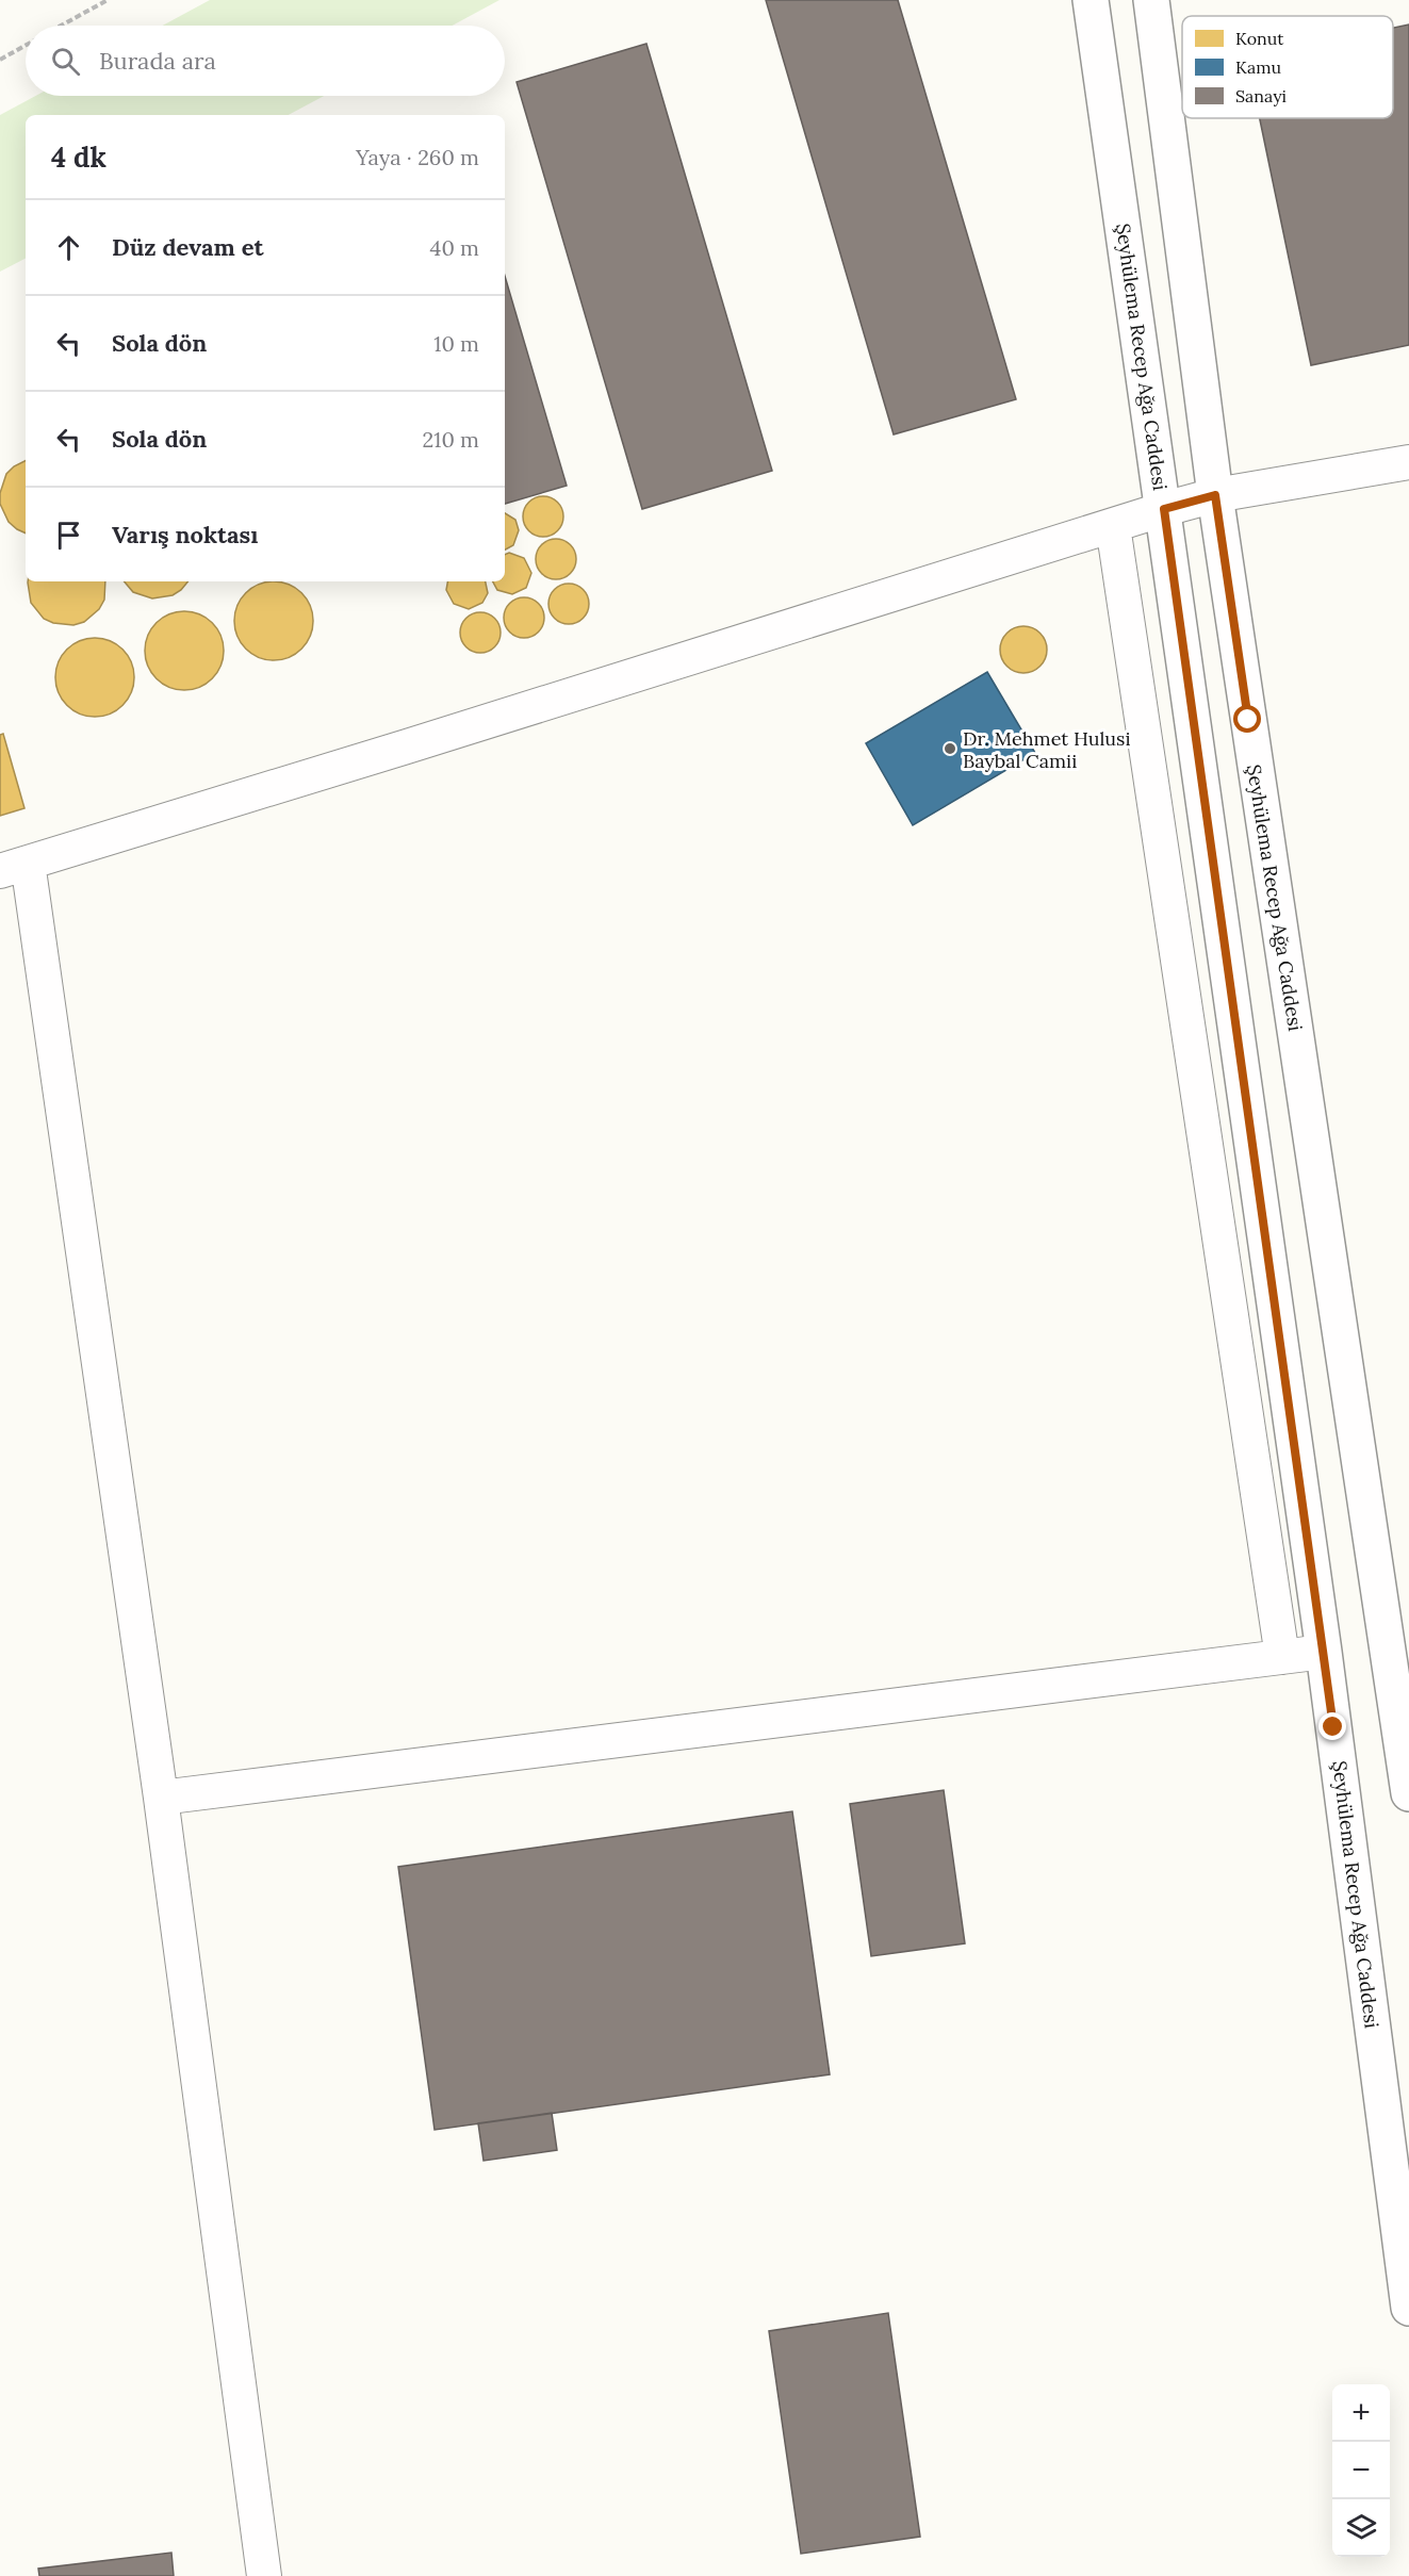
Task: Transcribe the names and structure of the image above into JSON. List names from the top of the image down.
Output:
{
  "streets": {
    "street": ["Şeyhülema Recep Ağa Caddesi"]
  },
  "places": ["Dr. Mehmet Hulusi Baybal Camii"],
  "legend": ["Konut", "Kamu", "Sanayi"],
  "page": {
    "search": "Burada ara",
    "heading": ["4 dk", "Yaya · 260 m"],
    "list": [
      ["Düz devam et", "40 m"],
      ["Sola dön", "10 m"],
      ["Sola dön", "210 m"],
      "Varış noktası"
    ],
    "map_buttons": ["+", "−"]
  }
}
